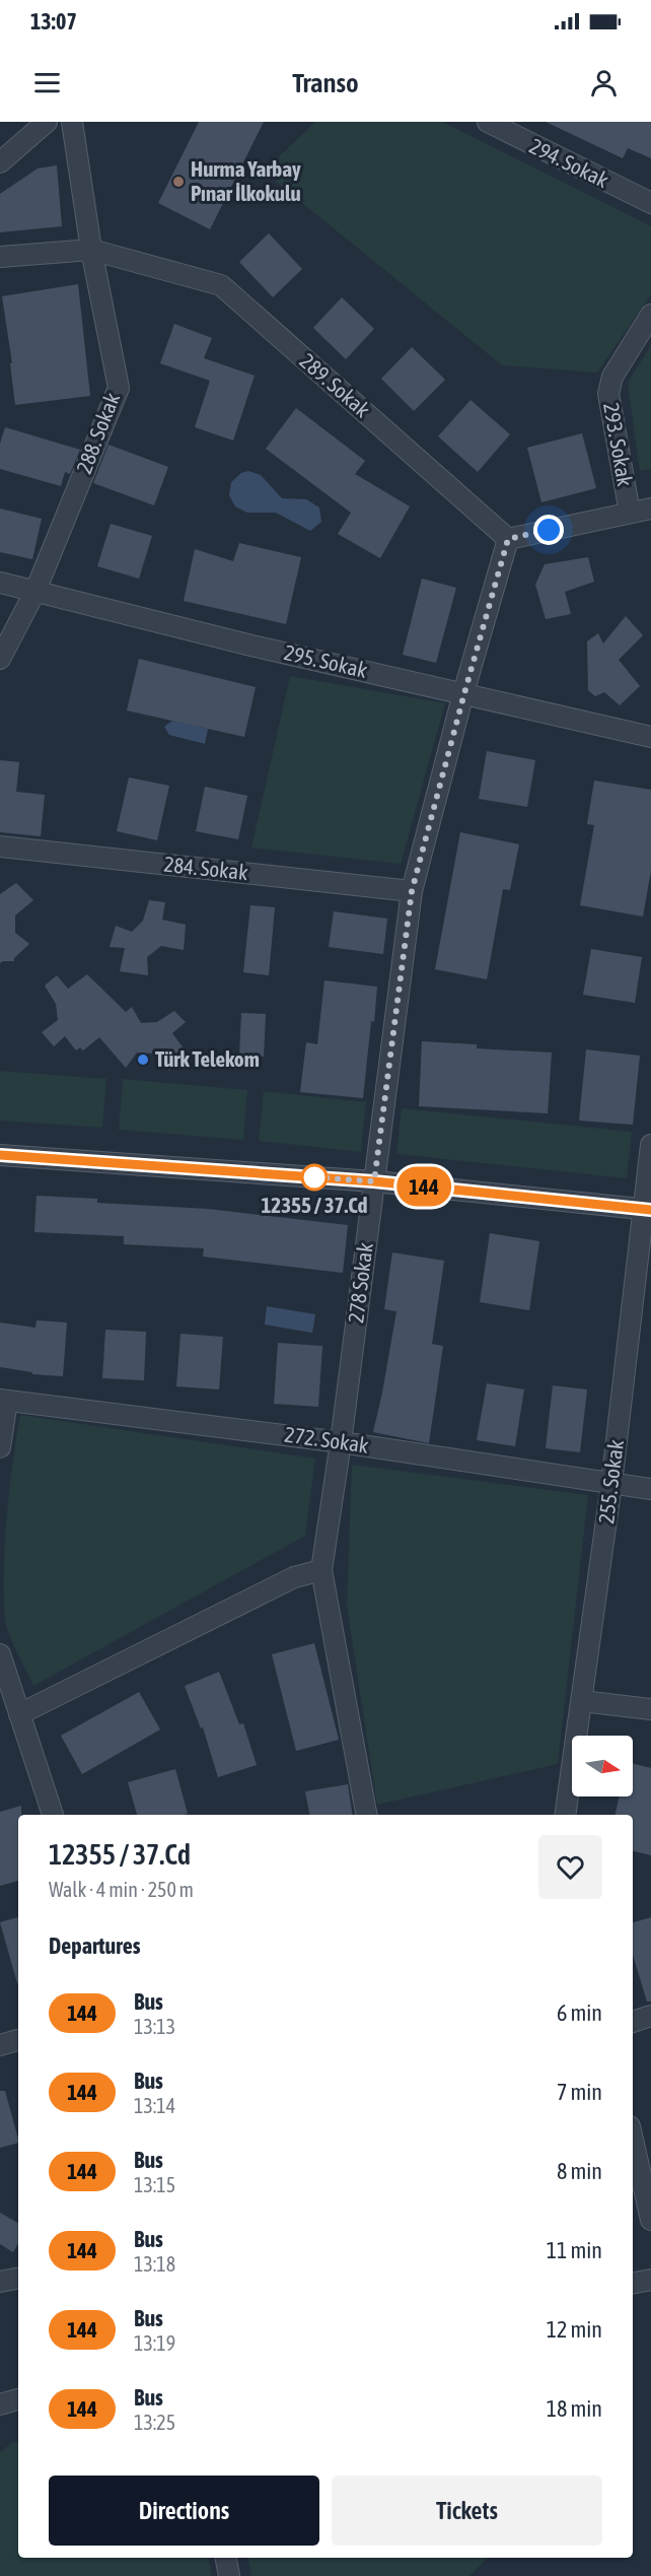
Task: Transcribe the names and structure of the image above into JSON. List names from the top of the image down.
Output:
{
  "streets": {
    "street": [
      "294. Sokak",
      "289. Sokak",
      "288. Sokak",
      "293. Sokak",
      "295. Sokak",
      "284. Sokak",
      "278 Sokak",
      "272. Sokak",
      "255. Sokak"
    ]
  },
  "crossings": [
    ["289. Sokak", "288. Sokak"],
    ["289. Sokak", "278 Sokak"],
    ["288. Sokak", "295. Sokak"],
    ["295. Sokak", "278 Sokak"],
    ["284. Sokak", "278 Sokak"],
    ["278 Sokak", "272. Sokak"],
    ["272. Sokak", "255. Sokak"]
  ],
  "places": ["Hurma Yarbay Pınar İlkokulu", "Türk Telekom", "12355 / 37.Cd"],
  "lines": ["bus line 144"],
  "north": "right",
  "page": {
    "status": "13:07",
    "header": "Transo",
    "on_map": "144",
    "heading": [
      ["12355 / 37.Cd", "Walk · 4 min · 250 m"],
      "Departures"
    ],
    "list": [
      {
        "mark": "144",
        "name": "Bus",
        "note": "13:13",
        "value": "6 min"
      },
      {
        "mark": "144",
        "name": "Bus",
        "note": "13:14",
        "value": "7 min"
      },
      {
        "mark": "144",
        "name": "Bus",
        "note": "13:15",
        "value": "8 min"
      },
      {
        "mark": "144",
        "name": "Bus",
        "note": "13:18",
        "value": "11 min"
      },
      {
        "mark": "144",
        "name": "Bus",
        "note": "13:19",
        "value": "12 min"
      },
      {
        "mark": "144",
        "name": "Bus",
        "note": "13:25",
        "value": "18 min"
      }
    ],
    "buttons": ["Directions", "Tickets"]
  }
}
